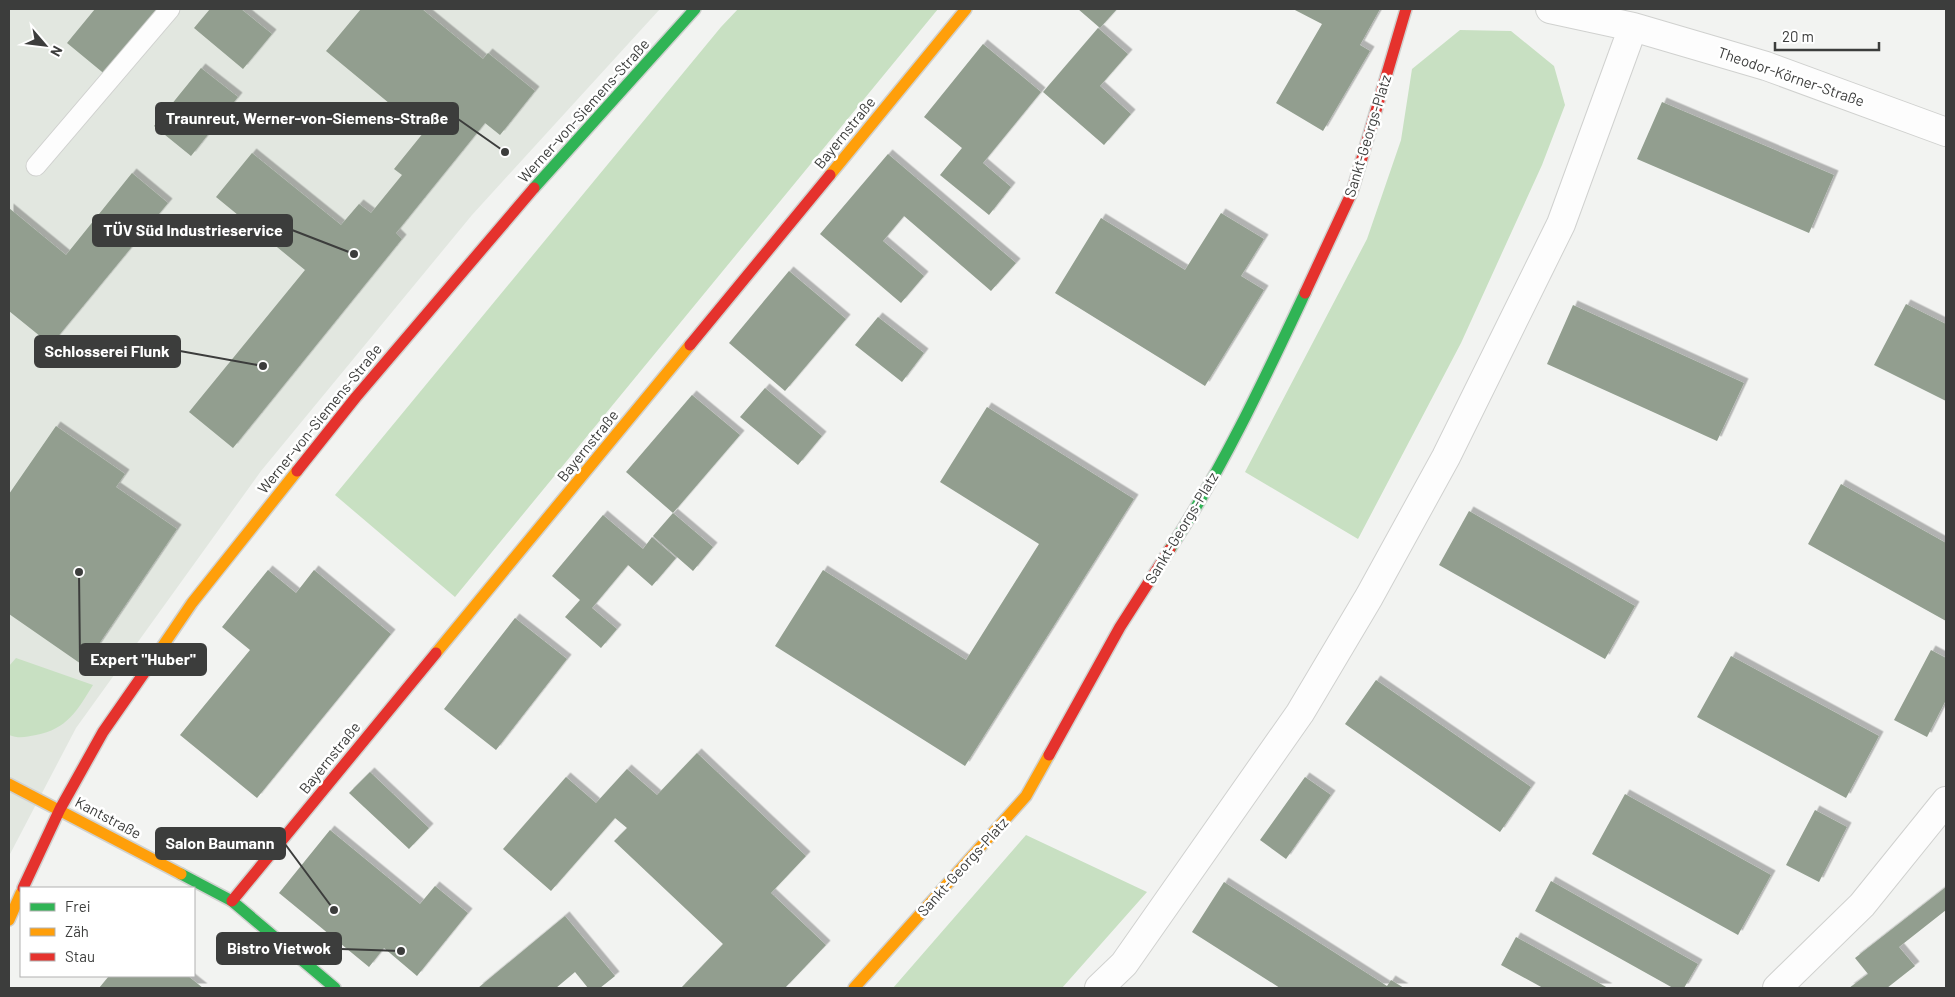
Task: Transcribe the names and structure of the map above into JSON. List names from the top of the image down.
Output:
{
  "streets": {
    "street": [
      "Theodor-Körner-Straße",
      "Werner-von-Siemens-Straße",
      "Bayernstraße",
      "Sankt-Georgs-Platz",
      "Kantstraße"
    ]
  },
  "crossings": [
    ["Werner-von-Siemens-Straße", "Kantstraße"],
    ["Bayernstraße", "Kantstraße"]
  ],
  "places": [
    "Traunreut, Werner-von-Siemens-Straße",
    "TÜV Süd Industrieservice",
    "Schlosserei Flunk",
    "Expert \"Huber\"",
    "Salon Baumann",
    "Bistro Vietwok"
  ],
  "legend": ["Frei", "Zäh", "Stau"],
  "scale_bar": "20 m",
  "north": "bottom right"
}
